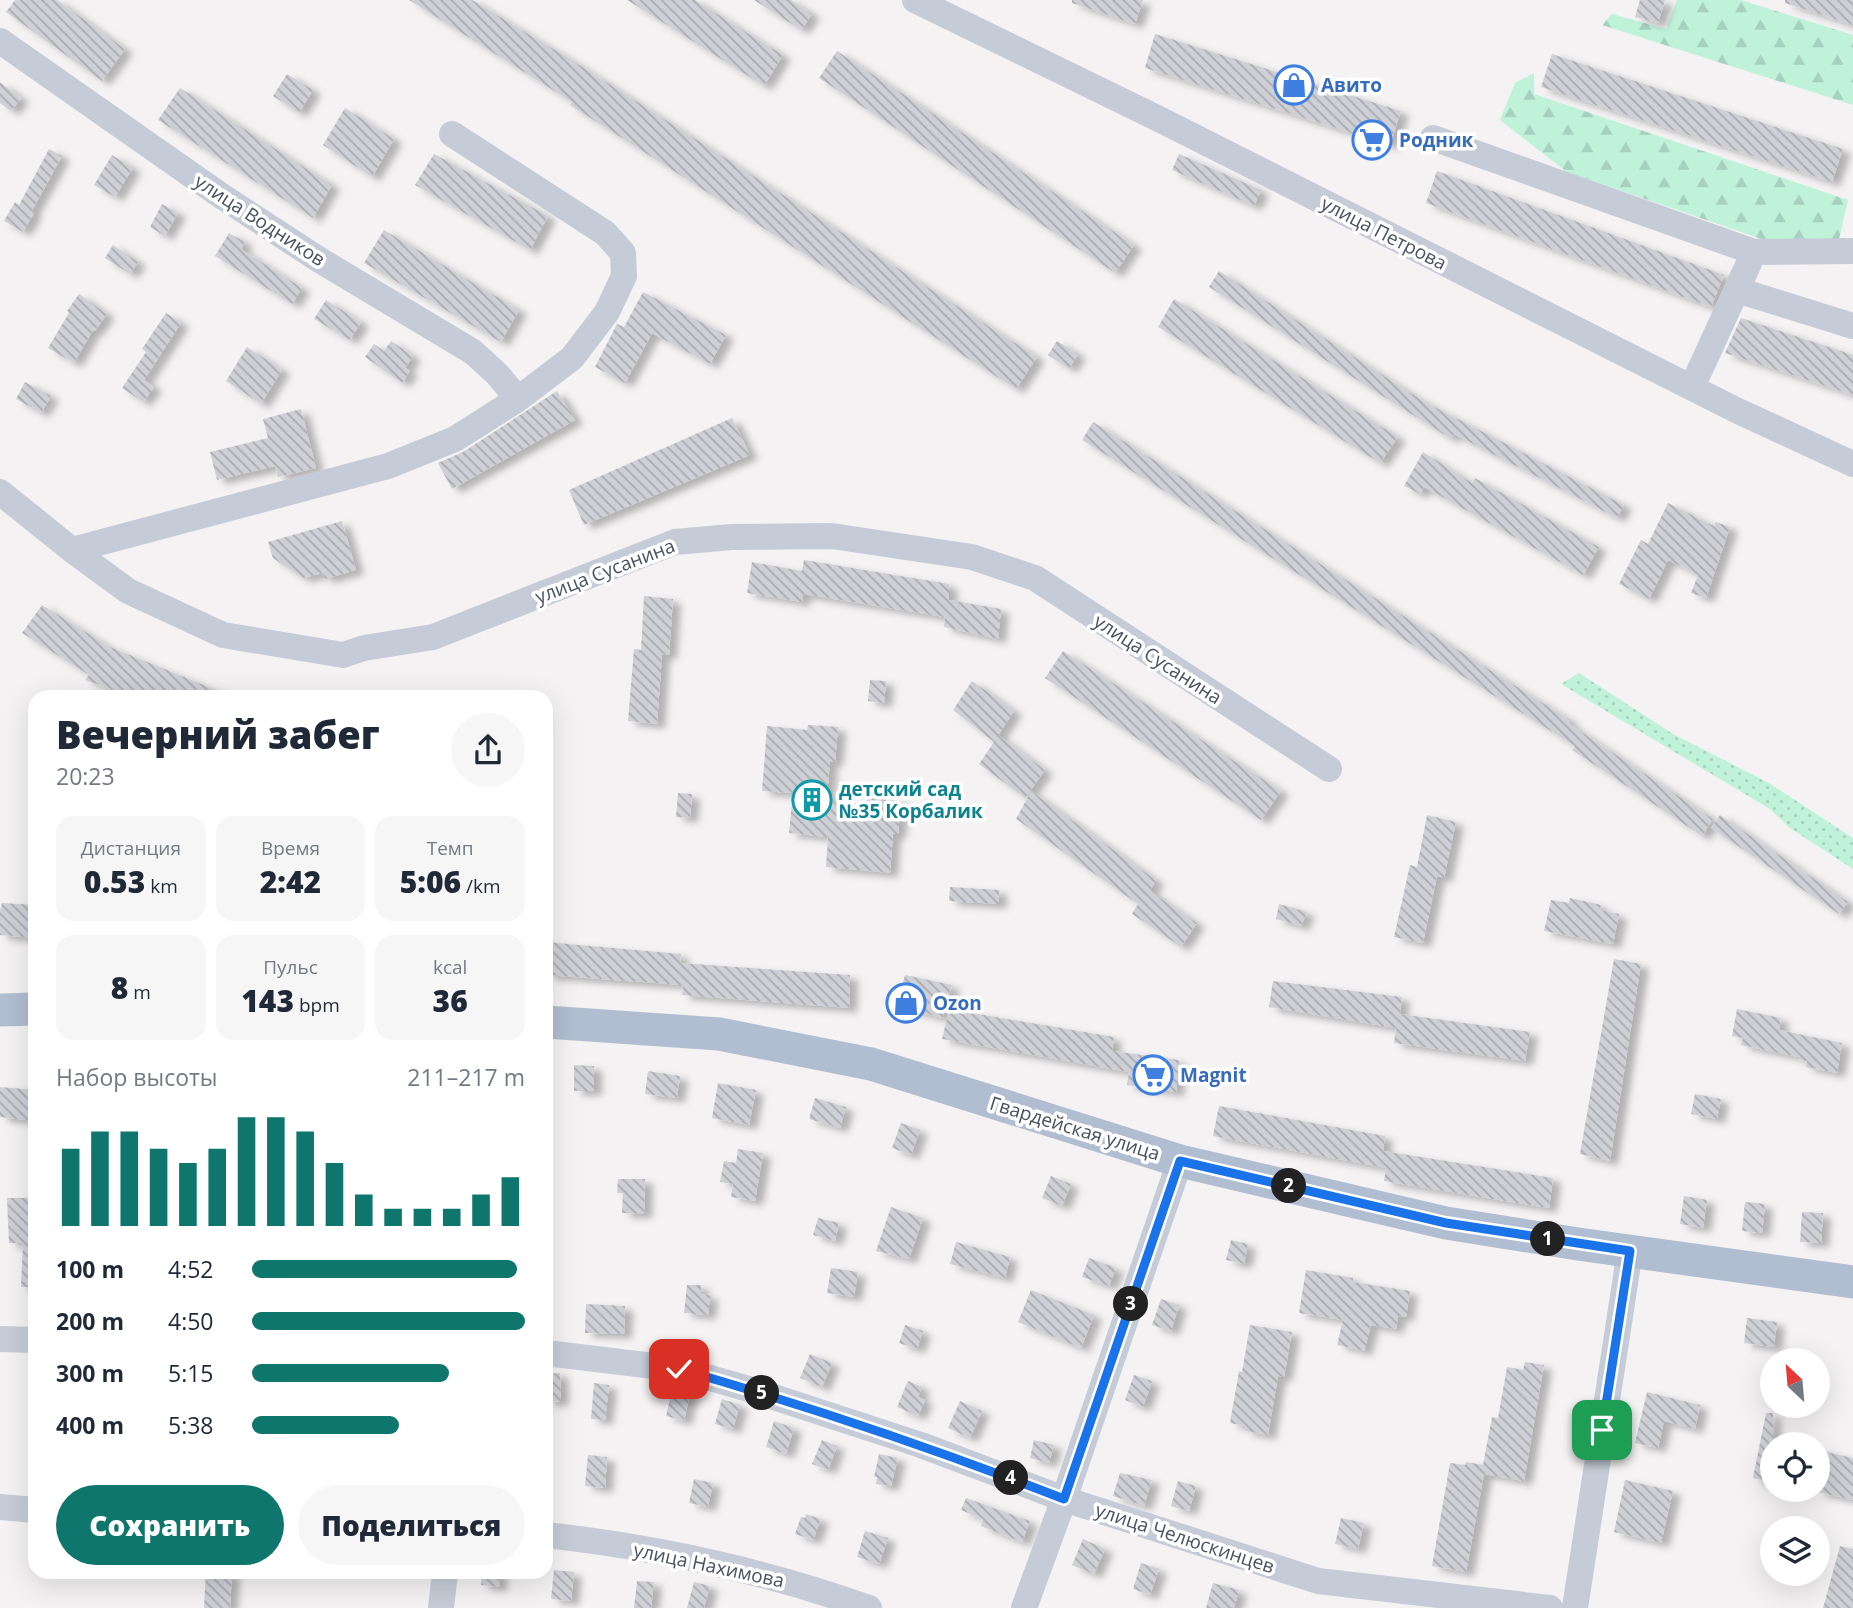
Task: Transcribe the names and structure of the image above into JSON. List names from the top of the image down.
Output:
{
  "streets": {
    "main road": ["Гвардейская улица"],
    "street": [
      "улица Водников",
      "улица Петрова",
      "улица Сусанина",
      "улица Челюскинцев",
      "улица Нахимова"
    ]
  },
  "places": {
    "shop": ["Авито", "Ozon"],
    "supermarket": ["Родник", "Magnit"],
    "building": ["детский сад №35 Корбалик"]
  },
  "north": "top left",
  "page": {
    "heading": ["Вечерний забег", "20:23"],
    "stats": [
      ["Дистанция", "0.53 km"],
      ["Время", "2:42"],
      ["Темп", "5:06 /km"],
      ["8 m"],
      ["Пульс", "143 bpm"],
      ["kcal", "36"]
    ],
    "chart": ["Набор высоты", "211–217 m"],
    "pins": [
      "2",
      "1",
      "3",
      "5",
      "4"
    ],
    "list": [
      {
        "name": "100 m",
        "note": "4:52"
      },
      {
        "name": "200 m",
        "note": "4:50"
      },
      {
        "name": "300 m",
        "note": "5:15"
      },
      {
        "name": "400 m",
        "note": "5:38"
      }
    ],
    "buttons": ["Сохранить", "Поделиться"]
  }
}
